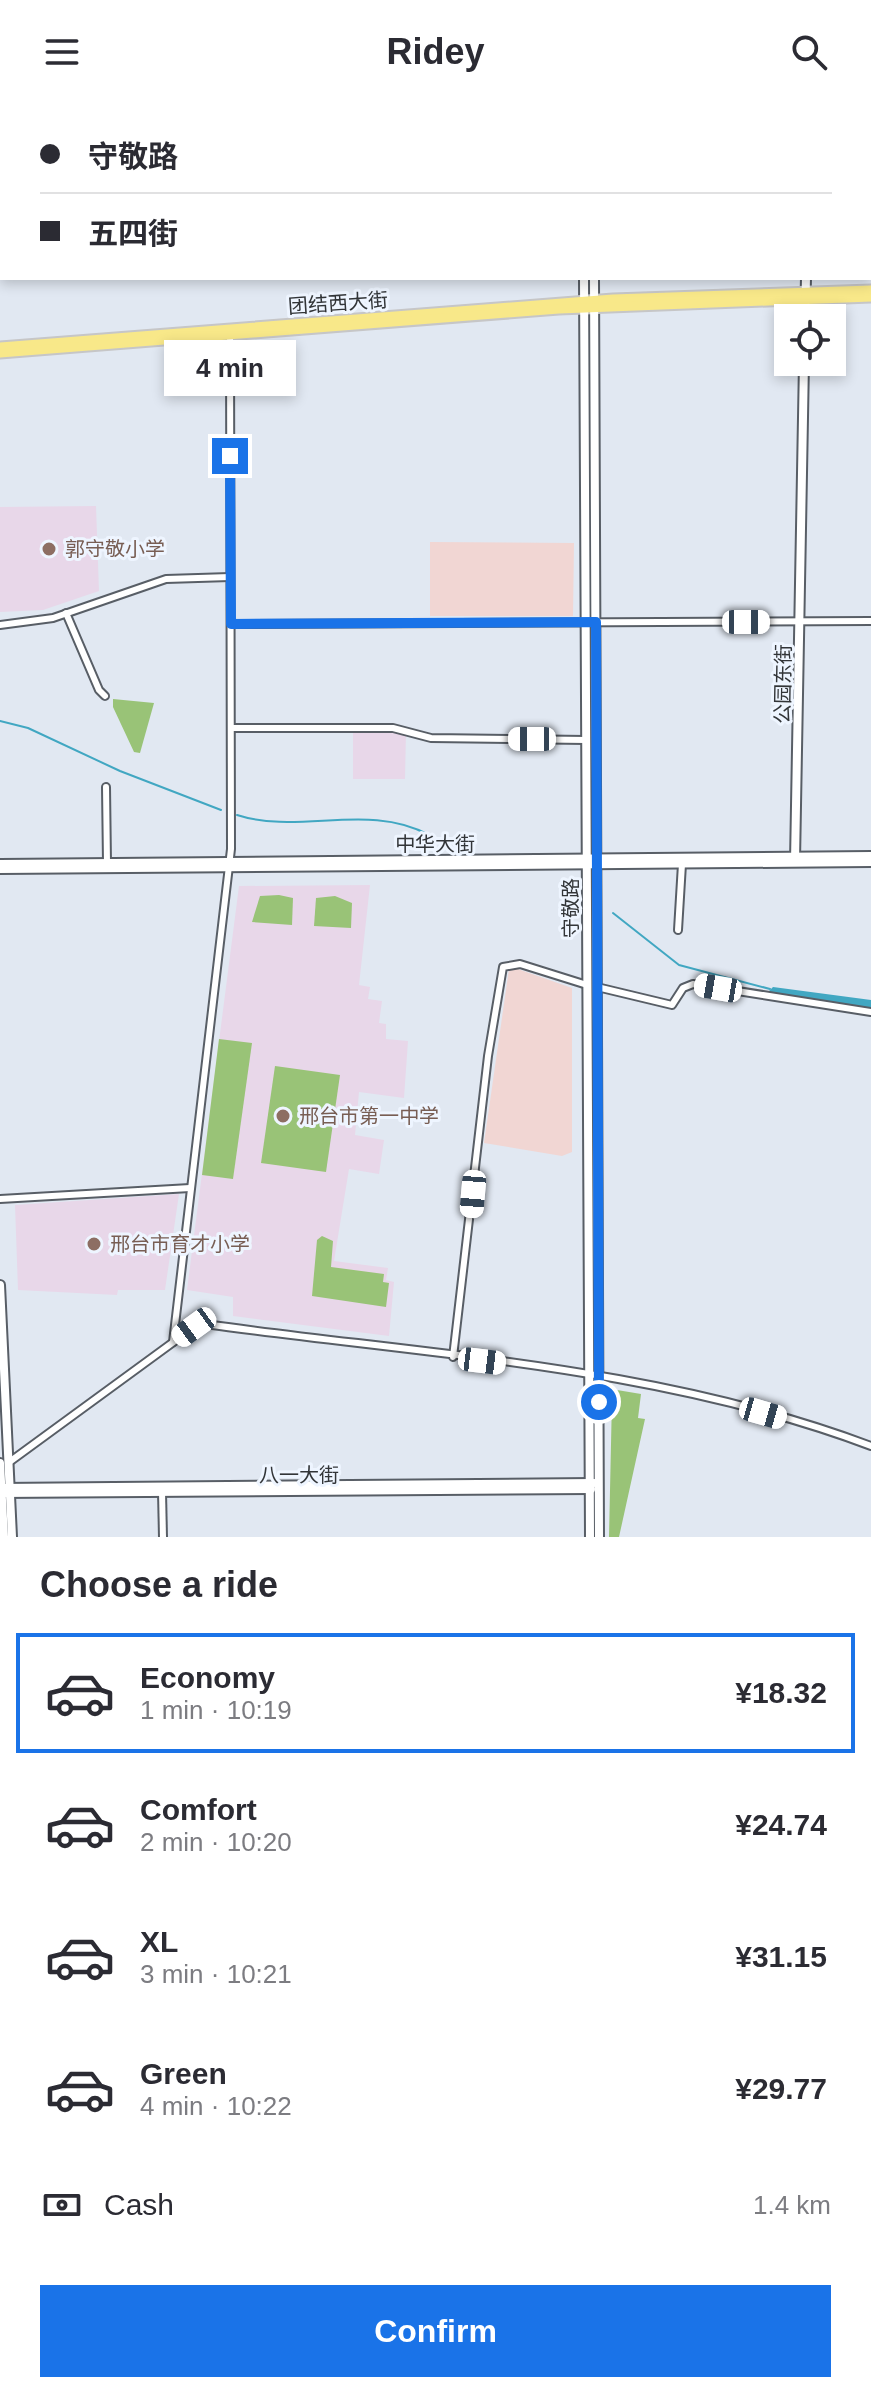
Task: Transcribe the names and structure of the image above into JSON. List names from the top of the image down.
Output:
{
  "streets": {
    "main road": ["团结西大街"],
    "street": [
      "公园东街",
      "中华大街",
      "守敬路",
      "八一大街"
    ]
  },
  "crossings": [
    ["团结西大街", "守敬路"],
    ["公园东街", "中华大街"],
    ["中华大街", "守敬路"],
    ["守敬路", "八一大街"]
  ],
  "places": ["郭守敬小学", "邢台市第一中学", "邢台市育才小学"],
  "page": {
    "header": "Ridey",
    "banner": ["守敬路", "五四街"],
    "bubble": "4 min",
    "heading": "Choose a ride",
    "list": [
      {
        "name": "Economy",
        "note": "1 min · 10:19",
        "value": "¥18.32"
      },
      {
        "name": "Comfort",
        "note": "2 min · 10:20",
        "value": "¥24.74"
      },
      {
        "name": "XL",
        "note": "3 min · 10:21",
        "value": "¥31.15"
      },
      {
        "name": "Green",
        "note": "4 min · 10:22",
        "value": "¥29.77"
      }
    ],
    "pay": ["Cash", "1.4 km"],
    "buttons": "Confirm"
  }
}
